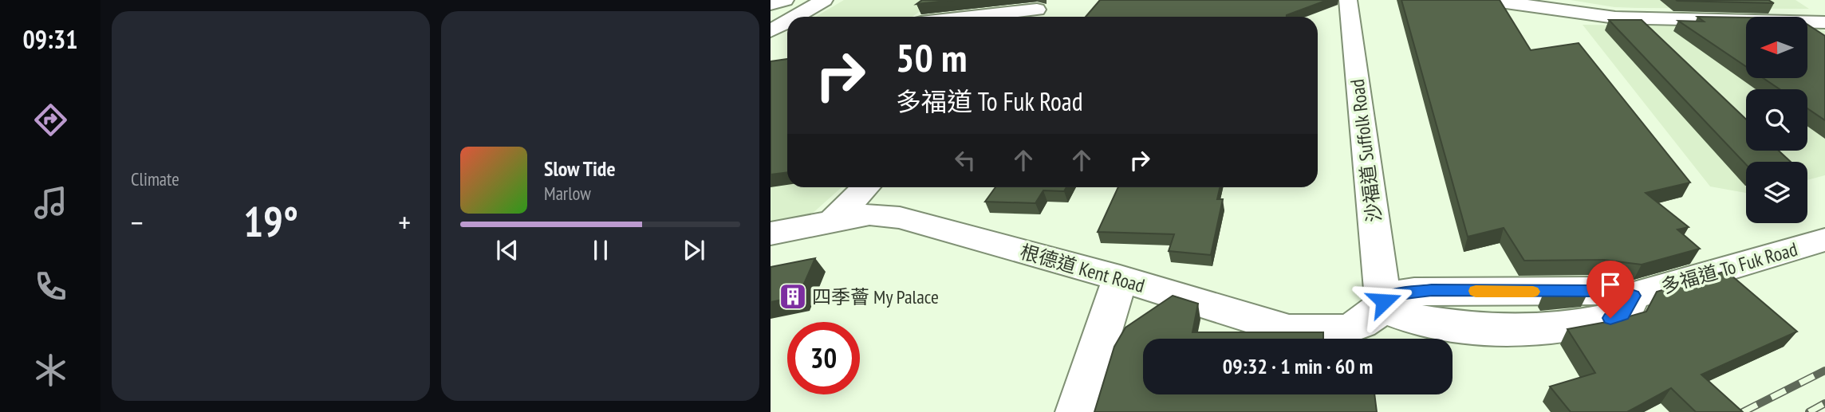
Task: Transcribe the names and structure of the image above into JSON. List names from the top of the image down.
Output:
{
  "streets": {
    "street": ["沙福道 Suffolk Road", "多福道 To Fuk Road", "根德道 Kent Road"]
  },
  "crossings": [
    ["沙福道 Suffolk Road", "多福道 To Fuk Road"],
    ["沙福道 Suffolk Road", "根德道 Kent Road"],
    ["多福道 To Fuk Road", "根德道 Kent Road"]
  ],
  "places": {
    "building": ["四季薈 My Palace"]
  },
  "north": "left",
  "page": {
    "tabs": "09:31",
    "tile": "Climate",
    "turn": ["50 m", "多福道 To Fuk Road"],
    "song": ["Slow Tide", "Marlow"],
    "heat": ["−", "19°", "+"],
    "limit": "30",
    "trip": "09:32 · 1 min · 60 m"
  }
}
